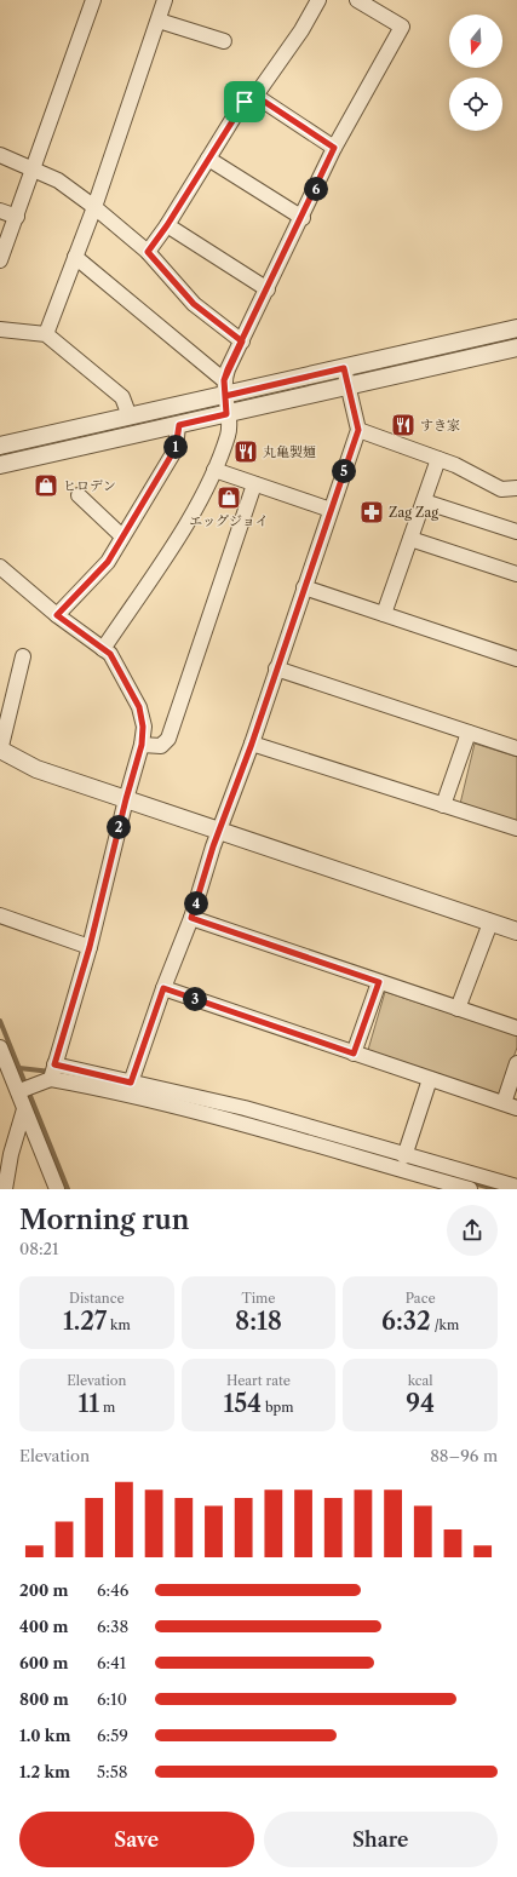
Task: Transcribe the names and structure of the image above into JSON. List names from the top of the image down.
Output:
{
  "places": {
    "restaurant": ["すき家", "丸亀製麺"],
    "shop": ["ヒロデン", "エッグジョイ"],
    "pharmacy": ["Zag Zag"]
  },
  "north": "bottom",
  "page": {
    "pins": [
      "6",
      "1",
      "5",
      "2",
      "4",
      "3"
    ],
    "heading": ["Morning run", "08:21"],
    "stats": [
      ["Distance", "1.27 km"],
      ["Time", "8:18"],
      ["Pace", "6:32 /km"],
      ["Elevation", "11 m"],
      ["Heart rate", "154 bpm"],
      ["kcal", "94"]
    ],
    "chart": ["Elevation", "88–96 m"],
    "list": [
      {
        "name": "200 m",
        "note": "6:46"
      },
      {
        "name": "400 m",
        "note": "6:38"
      },
      {
        "name": "600 m",
        "note": "6:41"
      },
      {
        "name": "800 m",
        "note": "6:10"
      },
      {
        "name": "1.0 km",
        "note": "6:59"
      },
      {
        "name": "1.2 km",
        "note": "5:58"
      }
    ],
    "buttons": ["Save", "Share"]
  }
}
